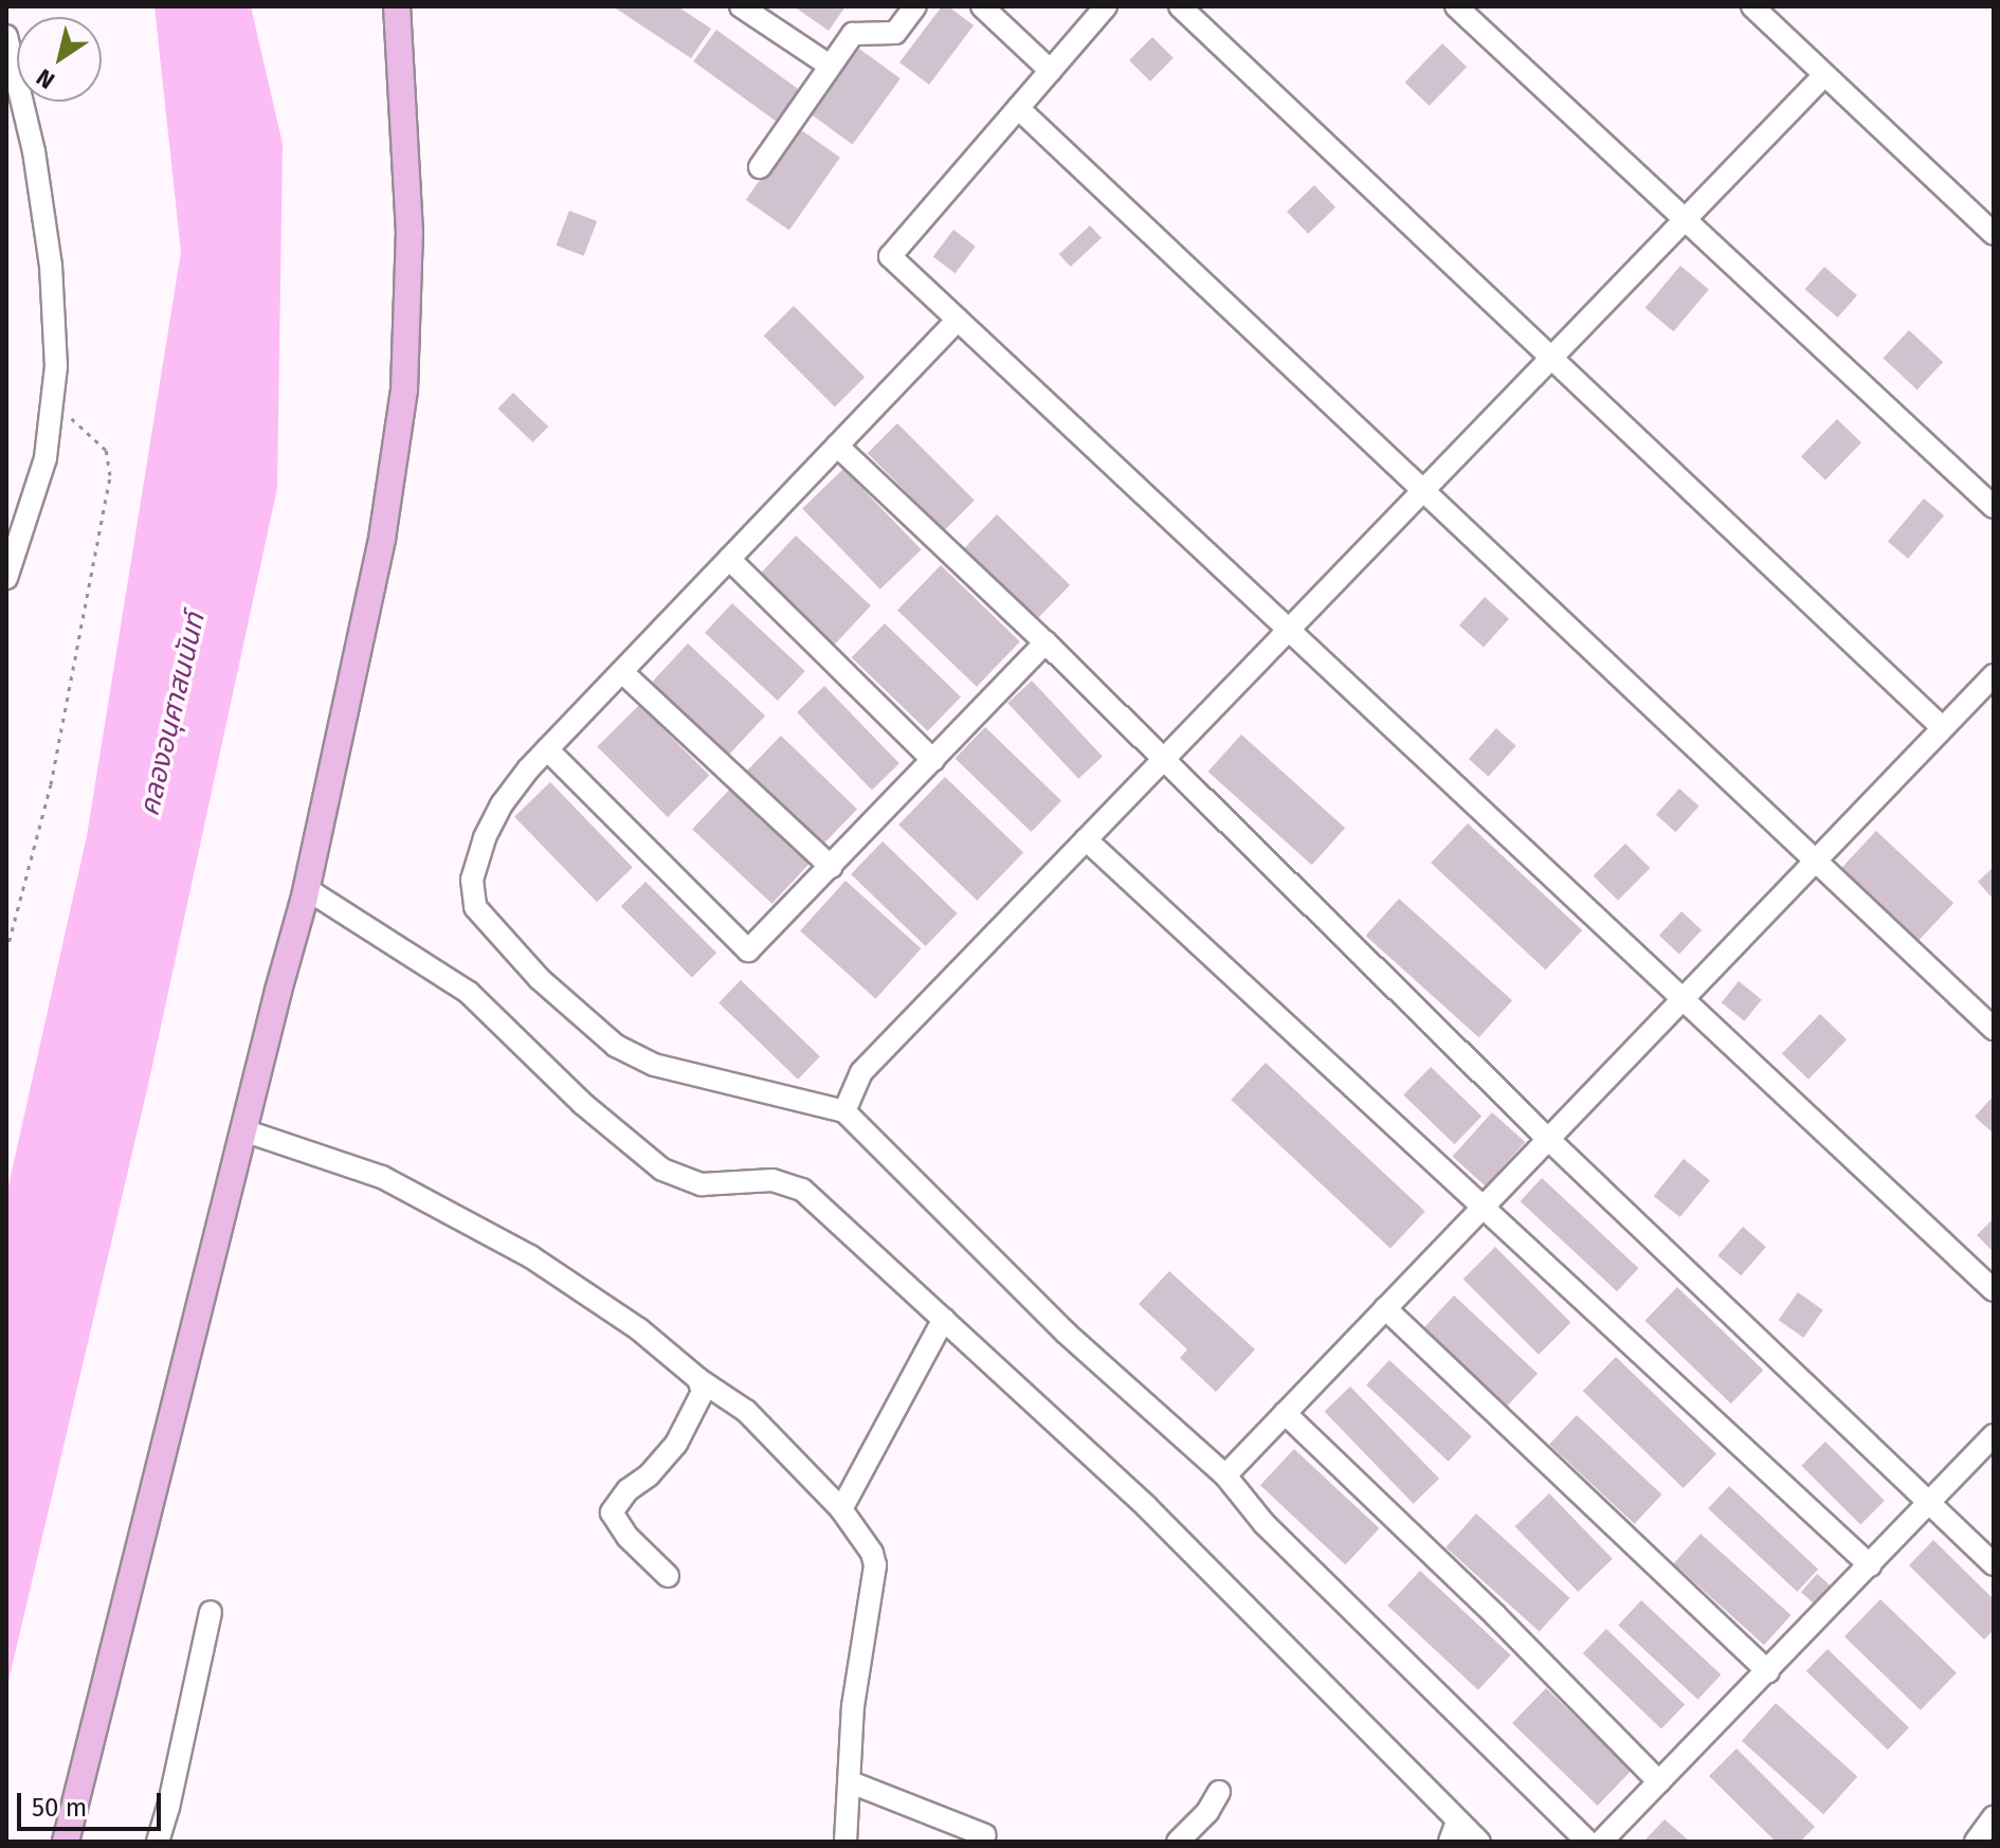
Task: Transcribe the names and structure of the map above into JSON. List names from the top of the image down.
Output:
{
  "water": ["คลองอนุศาสนนันท์"],
  "scale_bar": "50 m",
  "north": "bottom left"
}
